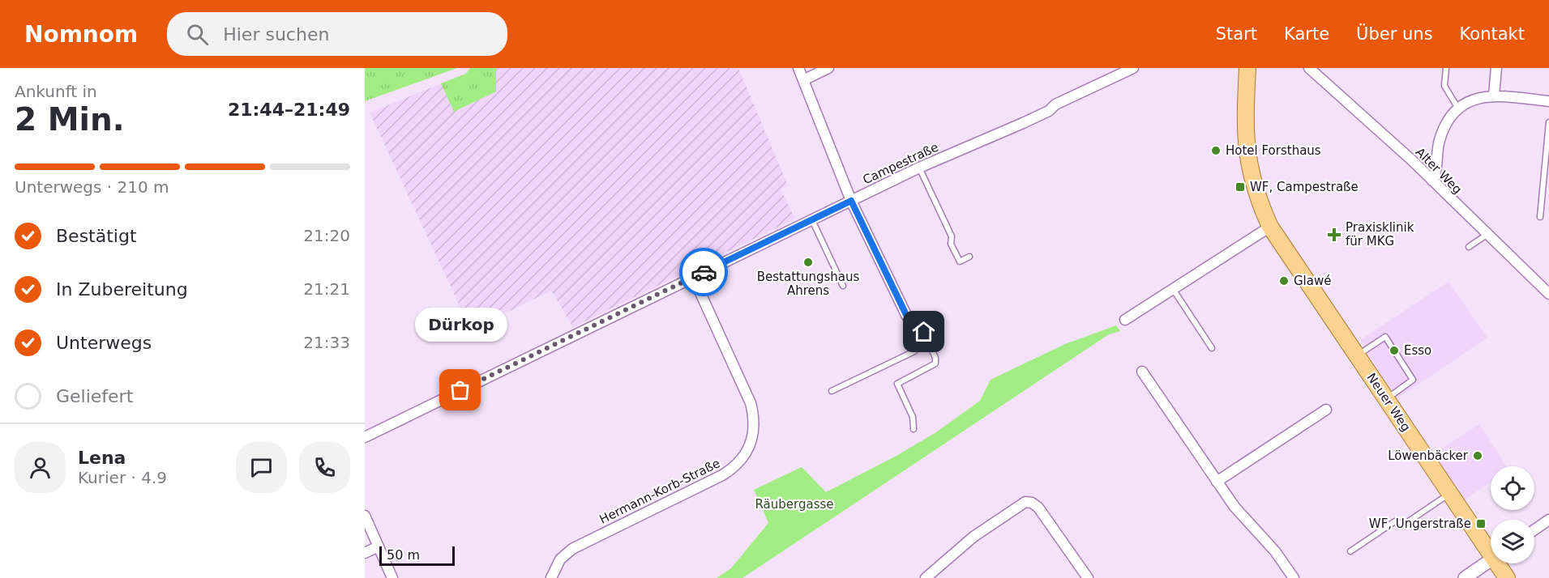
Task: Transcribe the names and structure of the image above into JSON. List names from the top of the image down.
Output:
{
  "streets": {
    "main road": ["Neuer Weg"],
    "street": ["Campestraße", "Alter Weg", "Hermann-Korb-Straße"]
  },
  "crossings": [
    ["Campestraße", "Hermann-Korb-Straße"]
  ],
  "parks": ["Räubergasse"],
  "places": {
    "other": [
      "Hotel Forsthaus",
      "Bestattungshaus Ahrens",
      "Glawé",
      "Esso",
      "Dürkop",
      "Löwenbäcker"
    ],
    "transit": ["WF, Campestraße", "WF, Ungerstraße"],
    "health": ["Praxisklinik für MKG"]
  },
  "scale_bar": "50 m",
  "page": {
    "header": "Nomnom",
    "search": "Hier suchen",
    "nav": [
      "Start",
      "Karte",
      "Über uns",
      "Kontakt"
    ],
    "heading": ["2 Min.", "Ankunft in", "21:44–21:49"],
    "panel": ["Lena", "Kurier · 4.9"],
    "bar": "Unterwegs · 210 m",
    "list": [
      ["Bestätigt", "21:20"],
      ["In Zubereitung", "21:21"],
      ["Unterwegs", "21:33"],
      "Geliefert"
    ],
    "bubble": "Dürkop",
    "scale": "50 m"
  }
}
